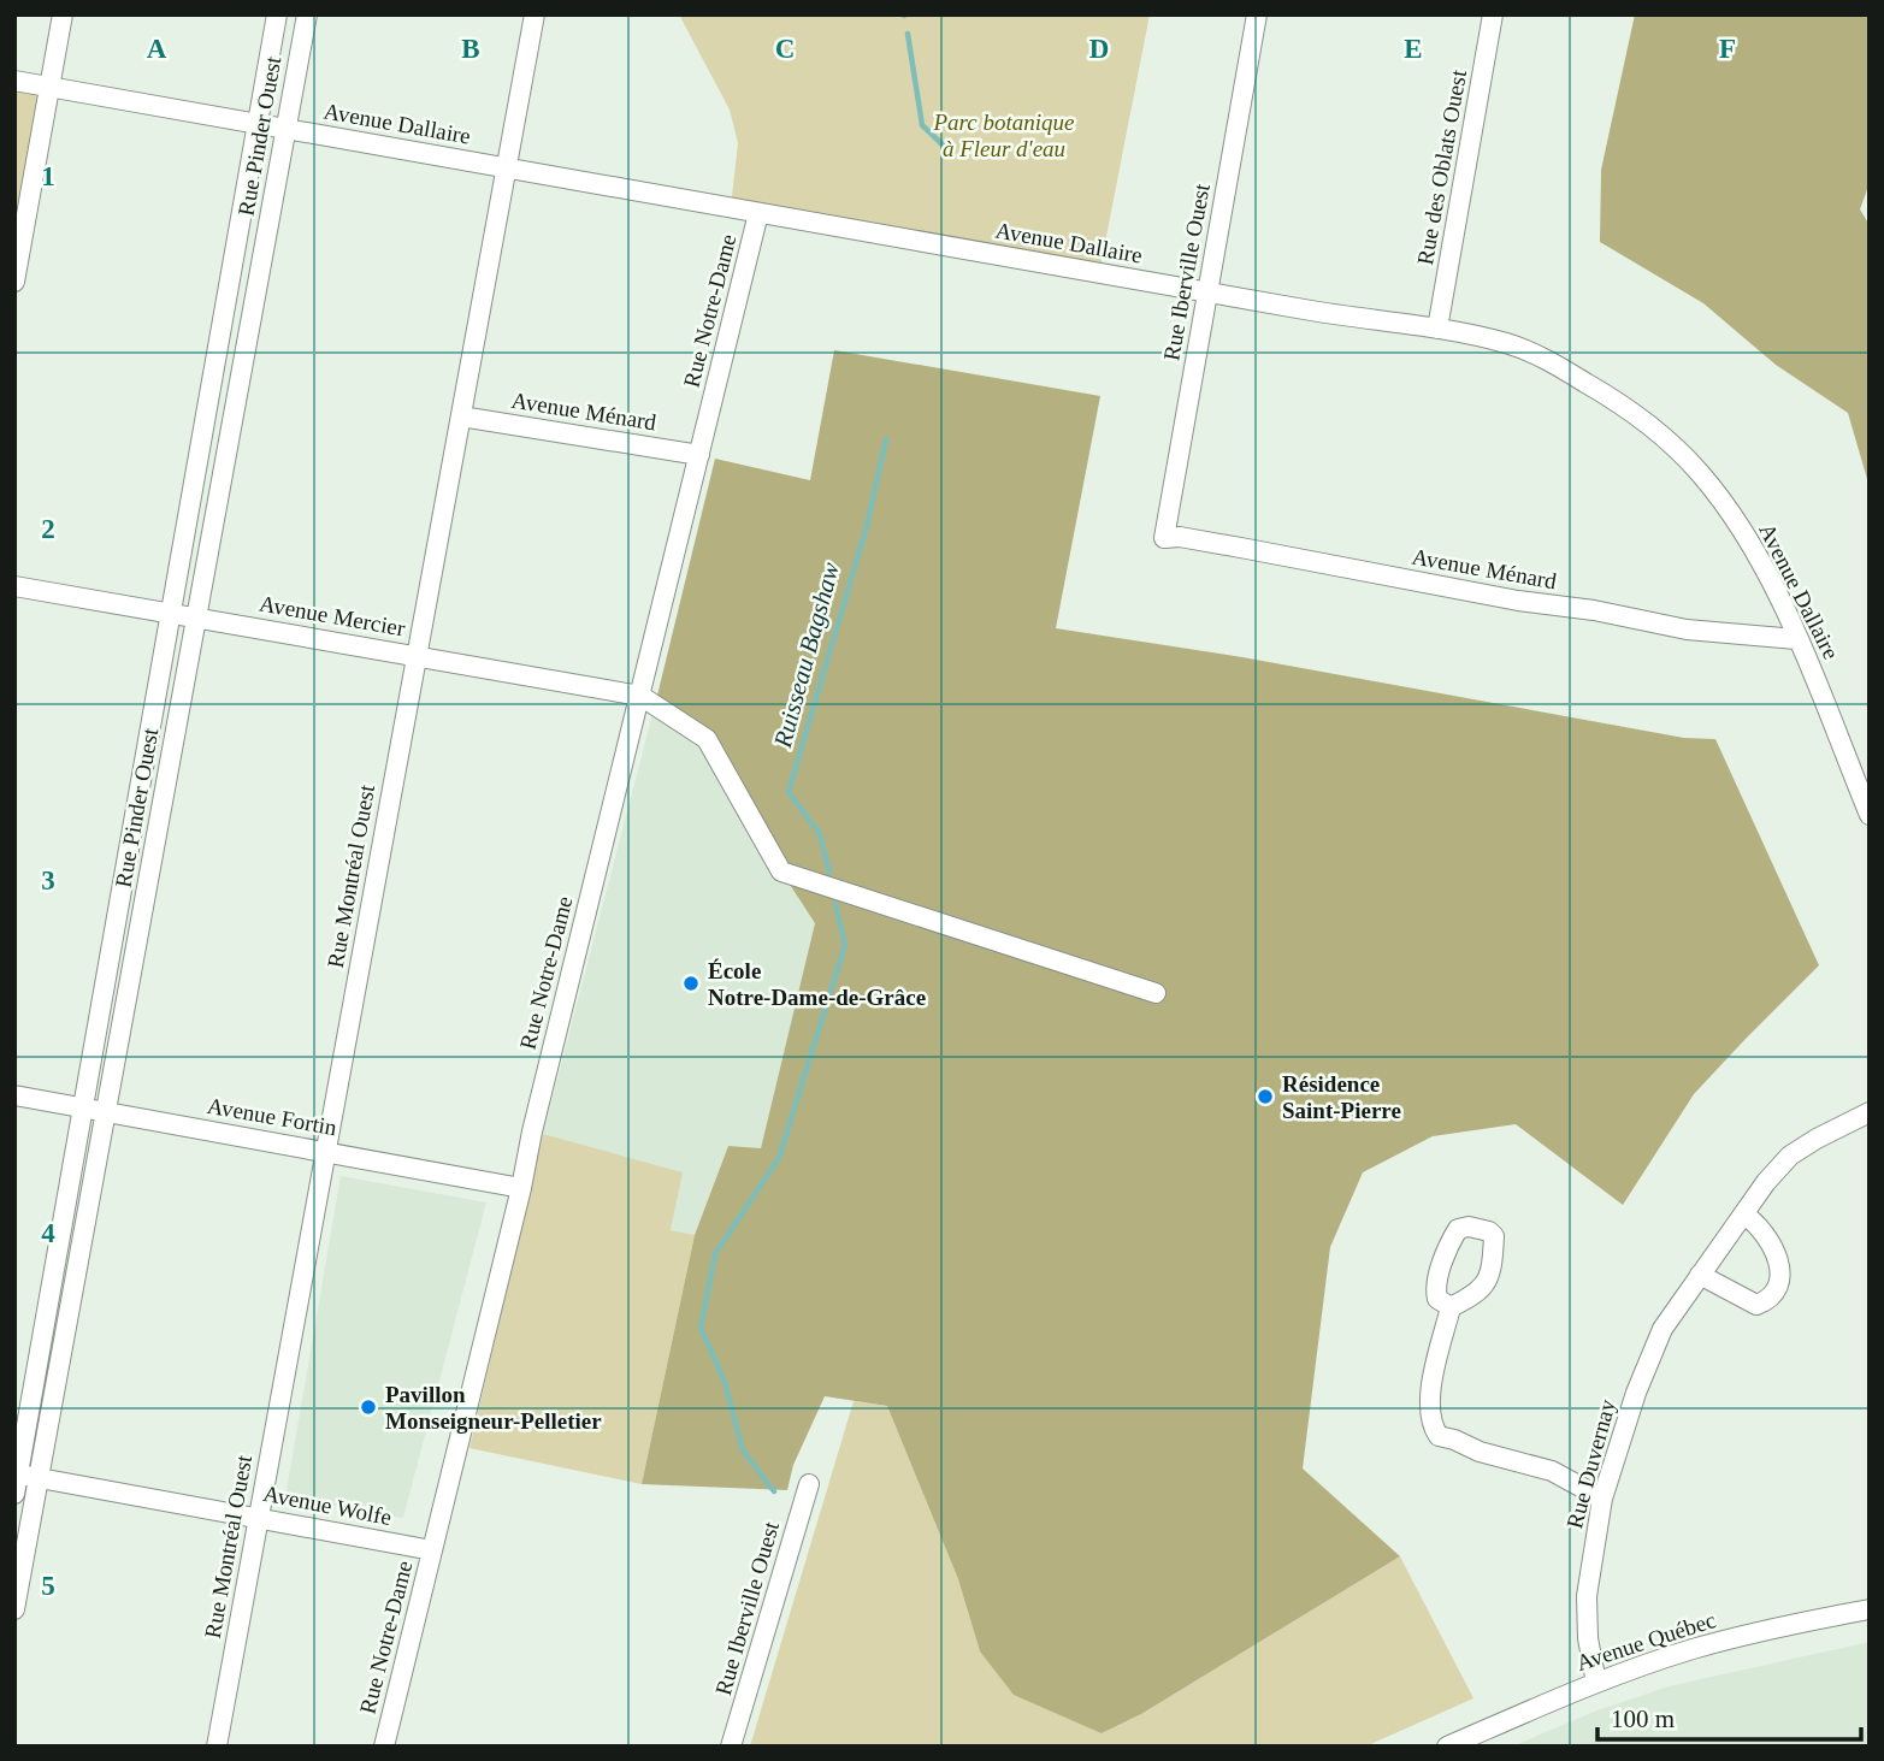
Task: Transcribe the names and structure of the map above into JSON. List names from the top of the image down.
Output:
{
  "streets": {
    "street": [
      "Avenue Dallaire",
      "Rue Pinder Ouest",
      "Rue des Oblats Ouest",
      "Rue Iberville Ouest",
      "Rue Notre-Dame",
      "Avenue Ménard",
      "Avenue Mercier",
      "Rue Montréal Ouest",
      "Avenue Fortin",
      "Rue Duvernay",
      "Avenue Wolfe",
      "Avenue Québec"
    ]
  },
  "crossings": [
    ["Avenue Dallaire", "Rue Pinder Ouest"],
    ["Avenue Dallaire", "Rue des Oblats Ouest"],
    ["Avenue Dallaire", "Rue Iberville Ouest"],
    ["Avenue Dallaire", "Rue Notre-Dame"],
    ["Avenue Dallaire", "Avenue Ménard"],
    ["Avenue Dallaire", "Rue Montréal Ouest"],
    ["Rue Pinder Ouest", "Avenue Mercier"],
    ["Rue Pinder Ouest", "Avenue Fortin"],
    ["Rue Pinder Ouest", "Avenue Wolfe"],
    ["Rue Iberville Ouest", "Avenue Ménard"],
    ["Rue Notre-Dame", "Avenue Ménard"],
    ["Rue Notre-Dame", "Avenue Mercier"],
    ["Rue Notre-Dame", "Avenue Fortin"],
    ["Rue Notre-Dame", "Avenue Wolfe"],
    ["Avenue Ménard", "Rue Montréal Ouest"],
    ["Avenue Mercier", "Rue Montréal Ouest"],
    ["Rue Montréal Ouest", "Avenue Fortin"],
    ["Rue Montréal Ouest", "Avenue Wolfe"],
    ["Rue Duvernay", "Avenue Québec"]
  ],
  "water": ["Ruisseau Bagshaw"],
  "parks": ["Parc botanique à Fleur d'eau"],
  "places": ["École Notre-Dame-de-Grâce", "Résidence Saint-Pierre", "Pavillon Monseigneur-Pelletier"],
  "scale_bar": "100 m",
  "grid": {
    "columns": [
      "A",
      "B",
      "C",
      "D",
      "E",
      "F"
    ],
    "rows": [
      "1",
      "2",
      "3",
      "4",
      "5"
    ]
  }
}
